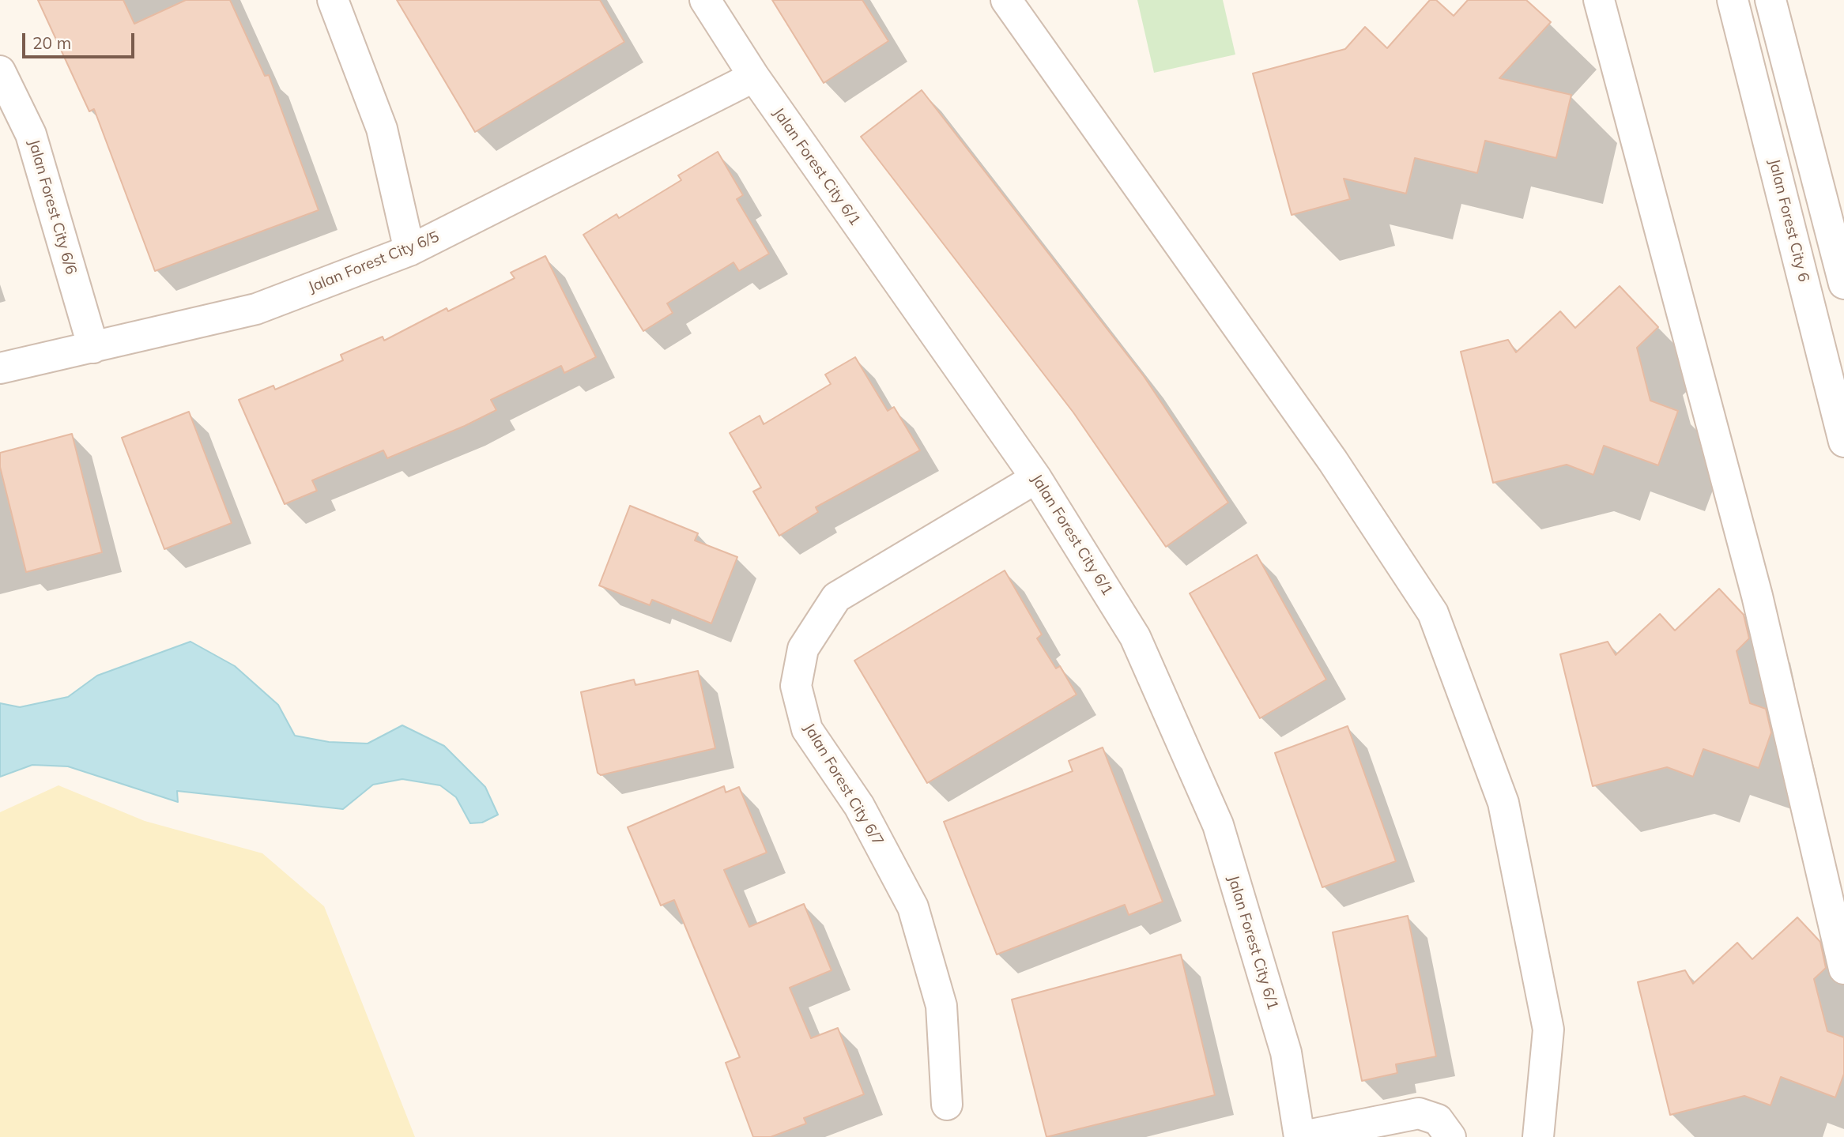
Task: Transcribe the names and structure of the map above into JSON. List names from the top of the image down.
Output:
{
  "streets": {
    "street": [
      "Jalan Forest City 6/1",
      "Jalan Forest City 6/6",
      "Jalan Forest City 6",
      "Jalan Forest City 6/5",
      "Jalan Forest City 6/7"
    ]
  },
  "crossings": [
    ["Jalan Forest City 6/1", "Jalan Forest City 6/5"],
    ["Jalan Forest City 6/1", "Jalan Forest City 6/7"],
    ["Jalan Forest City 6/6", "Jalan Forest City 6/5"]
  ],
  "scale_bar": "20 m"
}
